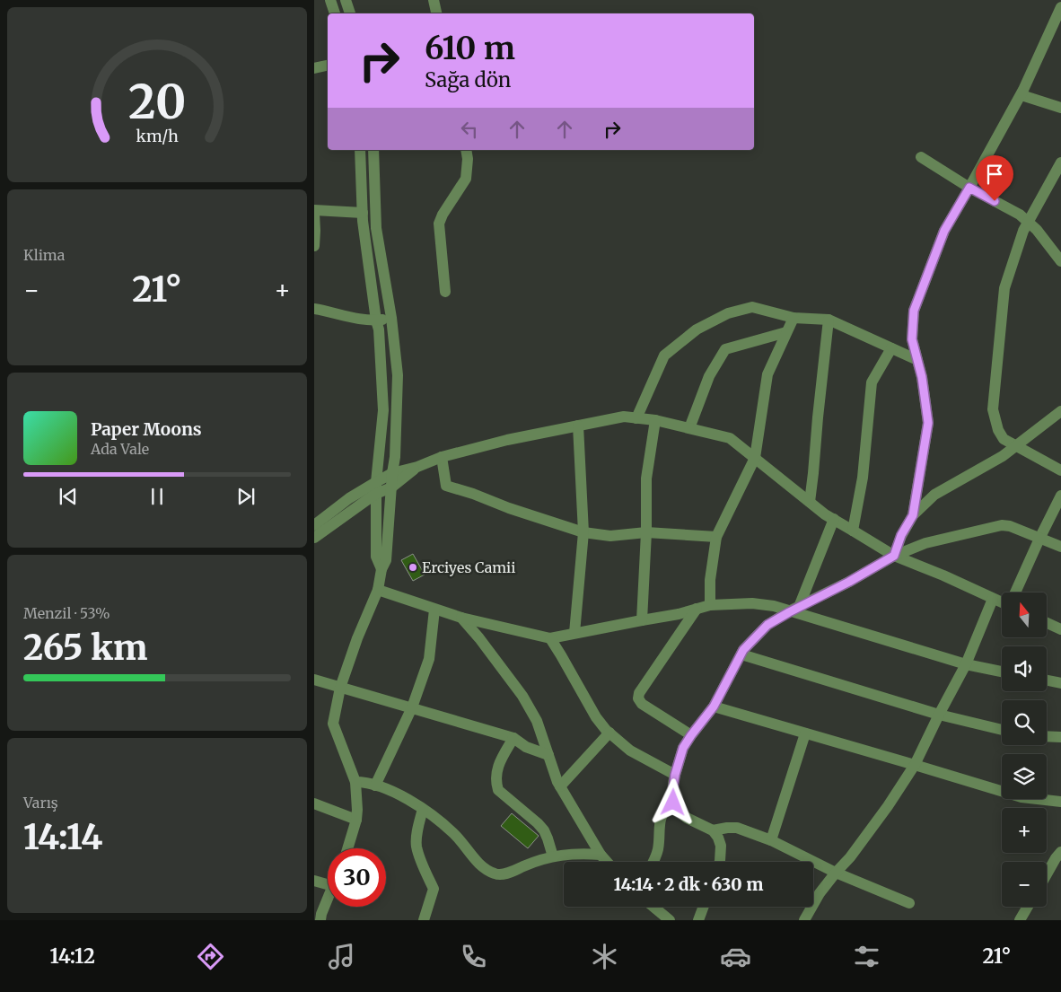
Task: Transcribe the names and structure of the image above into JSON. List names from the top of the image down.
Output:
{
  "places": ["Erciyes Camii"],
  "north": "top",
  "page": {
    "turn": ["610 m", "Sağa dön"],
    "tile": [
      "Klima",
      ["Menzil · 53%", "265 km"],
      ["Varış", "14:14"]
    ],
    "heat": ["−", "21°", "+"],
    "song": ["Paper Moons", "Ada Vale"],
    "map_buttons": ["+", "−"],
    "limit": "30",
    "trip": "14:14 · 2 dk · 630 m",
    "tabs": ["14:12", "21°"],
    "gauge": ["20", "km/h"]
  }
}
